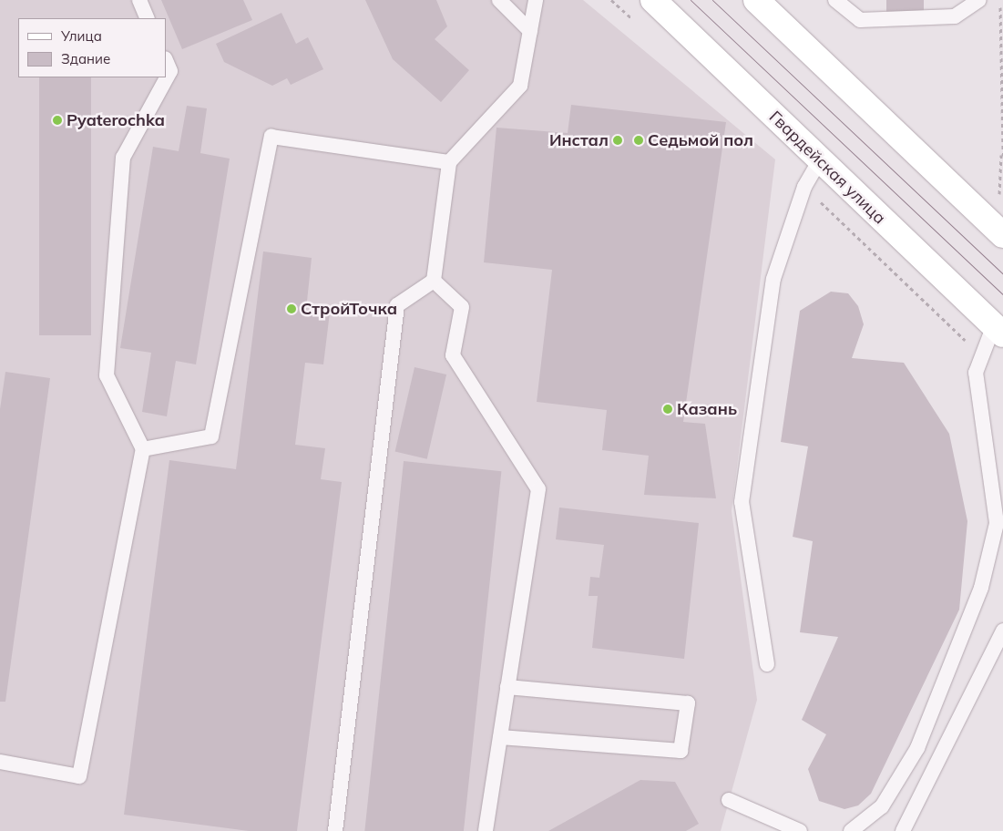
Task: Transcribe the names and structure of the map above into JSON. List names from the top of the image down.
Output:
{
  "streets": {
    "main road": ["Гвардейская улица"]
  },
  "places": [
    "Pyaterochka",
    "Инстал",
    "Седьмой пол",
    "СтройТочка",
    "Казань"
  ],
  "legend": ["Улица", "Здание"]
}
